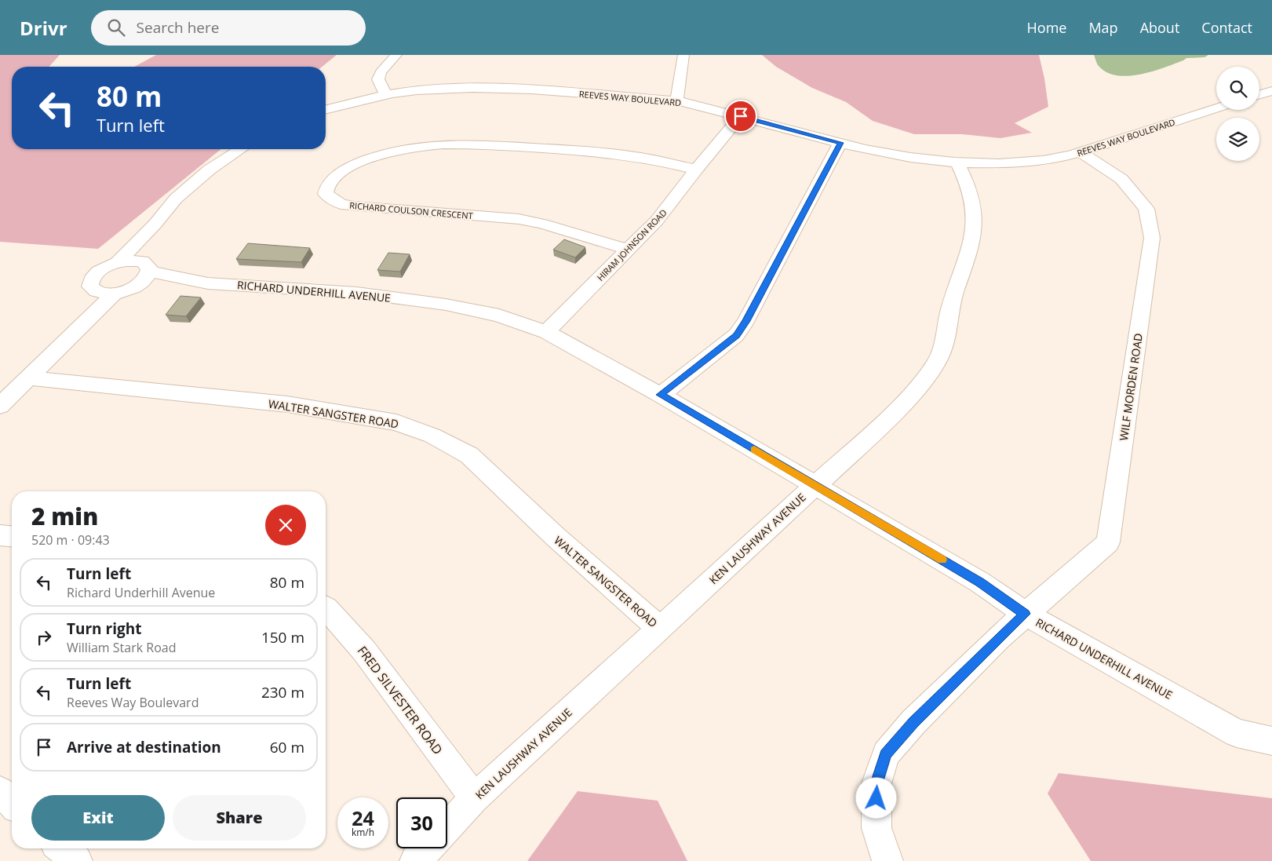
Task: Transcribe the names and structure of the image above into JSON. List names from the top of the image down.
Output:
{
  "streets": {
    "street": [
      "REEVES WAY BOULEVARD",
      "RICHARD COULSON CRESCENT",
      "HIRAM JOHNSON ROAD",
      "RICHARD UNDERHILL AVENUE",
      "WILF MORDEN ROAD",
      "WALTER SANGSTER ROAD",
      "KEN LAUSHWAY AVENUE",
      "FRED SILVESTER ROAD"
    ]
  },
  "crossings": [
    ["REEVES WAY BOULEVARD", "HIRAM JOHNSON ROAD"],
    ["REEVES WAY BOULEVARD", "WILF MORDEN ROAD"],
    ["REEVES WAY BOULEVARD", "KEN LAUSHWAY AVENUE"],
    ["RICHARD COULSON CRESCENT", "HIRAM JOHNSON ROAD"],
    ["HIRAM JOHNSON ROAD", "RICHARD UNDERHILL AVENUE"],
    ["RICHARD UNDERHILL AVENUE", "WILF MORDEN ROAD"],
    ["RICHARD UNDERHILL AVENUE", "KEN LAUSHWAY AVENUE"],
    ["WALTER SANGSTER ROAD", "KEN LAUSHWAY AVENUE"],
    ["KEN LAUSHWAY AVENUE", "FRED SILVESTER ROAD"]
  ],
  "page": {
    "header": "Drivr",
    "search": "Search here",
    "nav": [
      "Home",
      "Map",
      "About",
      "Contact"
    ],
    "turn": ["80 m", "Turn left"],
    "heading": ["2 min", "520 m · 09:43"],
    "list": [
      {
        "name": "Turn left",
        "note": "Richard Underhill Avenue",
        "value": "80 m"
      },
      {
        "name": "Turn right",
        "note": "William Stark Road",
        "value": "150 m"
      },
      {
        "name": "Turn left",
        "note": "Reeves Way Boulevard",
        "value": "230 m"
      },
      {
        "name": "Arrive at destination",
        "value": "60 m"
      }
    ],
    "buttons": ["Exit", "Share"],
    "speed": "24 km/h",
    "limit": "30"
  }
}
